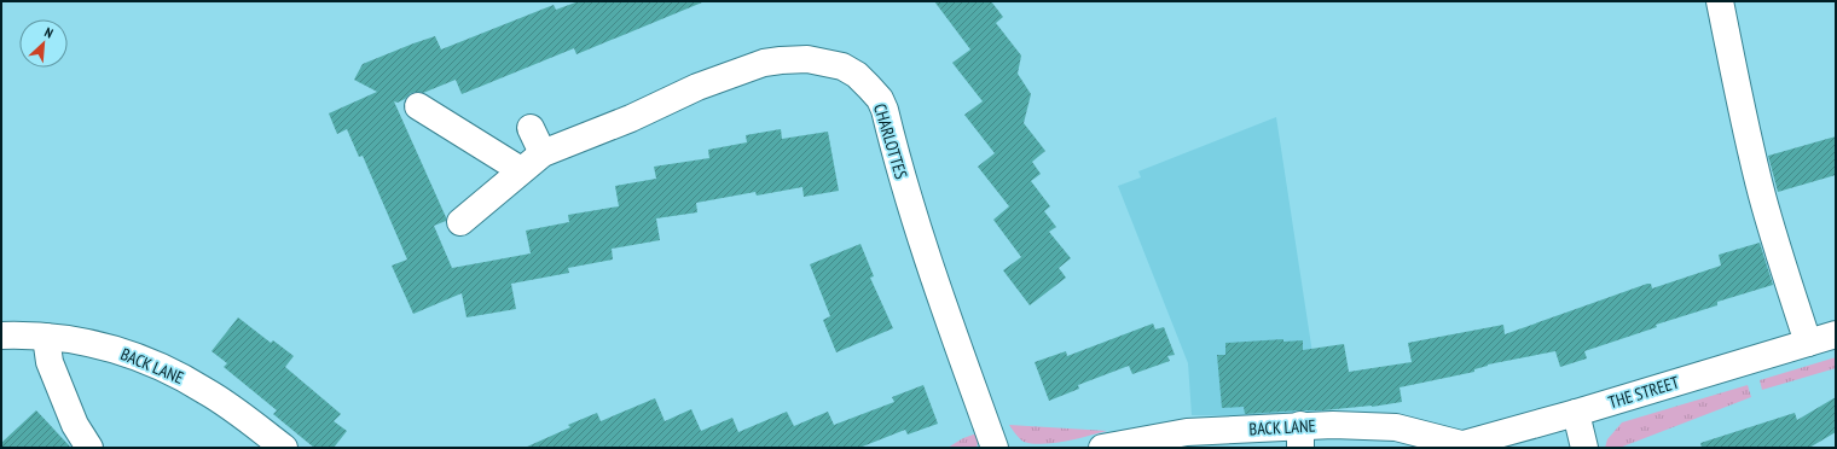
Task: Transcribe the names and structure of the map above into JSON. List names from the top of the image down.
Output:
{
  "streets": {
    "street": ["CHARLOTTES", "BACK LANE", "THE STREET"]
  },
  "crossings": [
    ["BACK LANE", "THE STREET"]
  ],
  "north": "top right"
}
